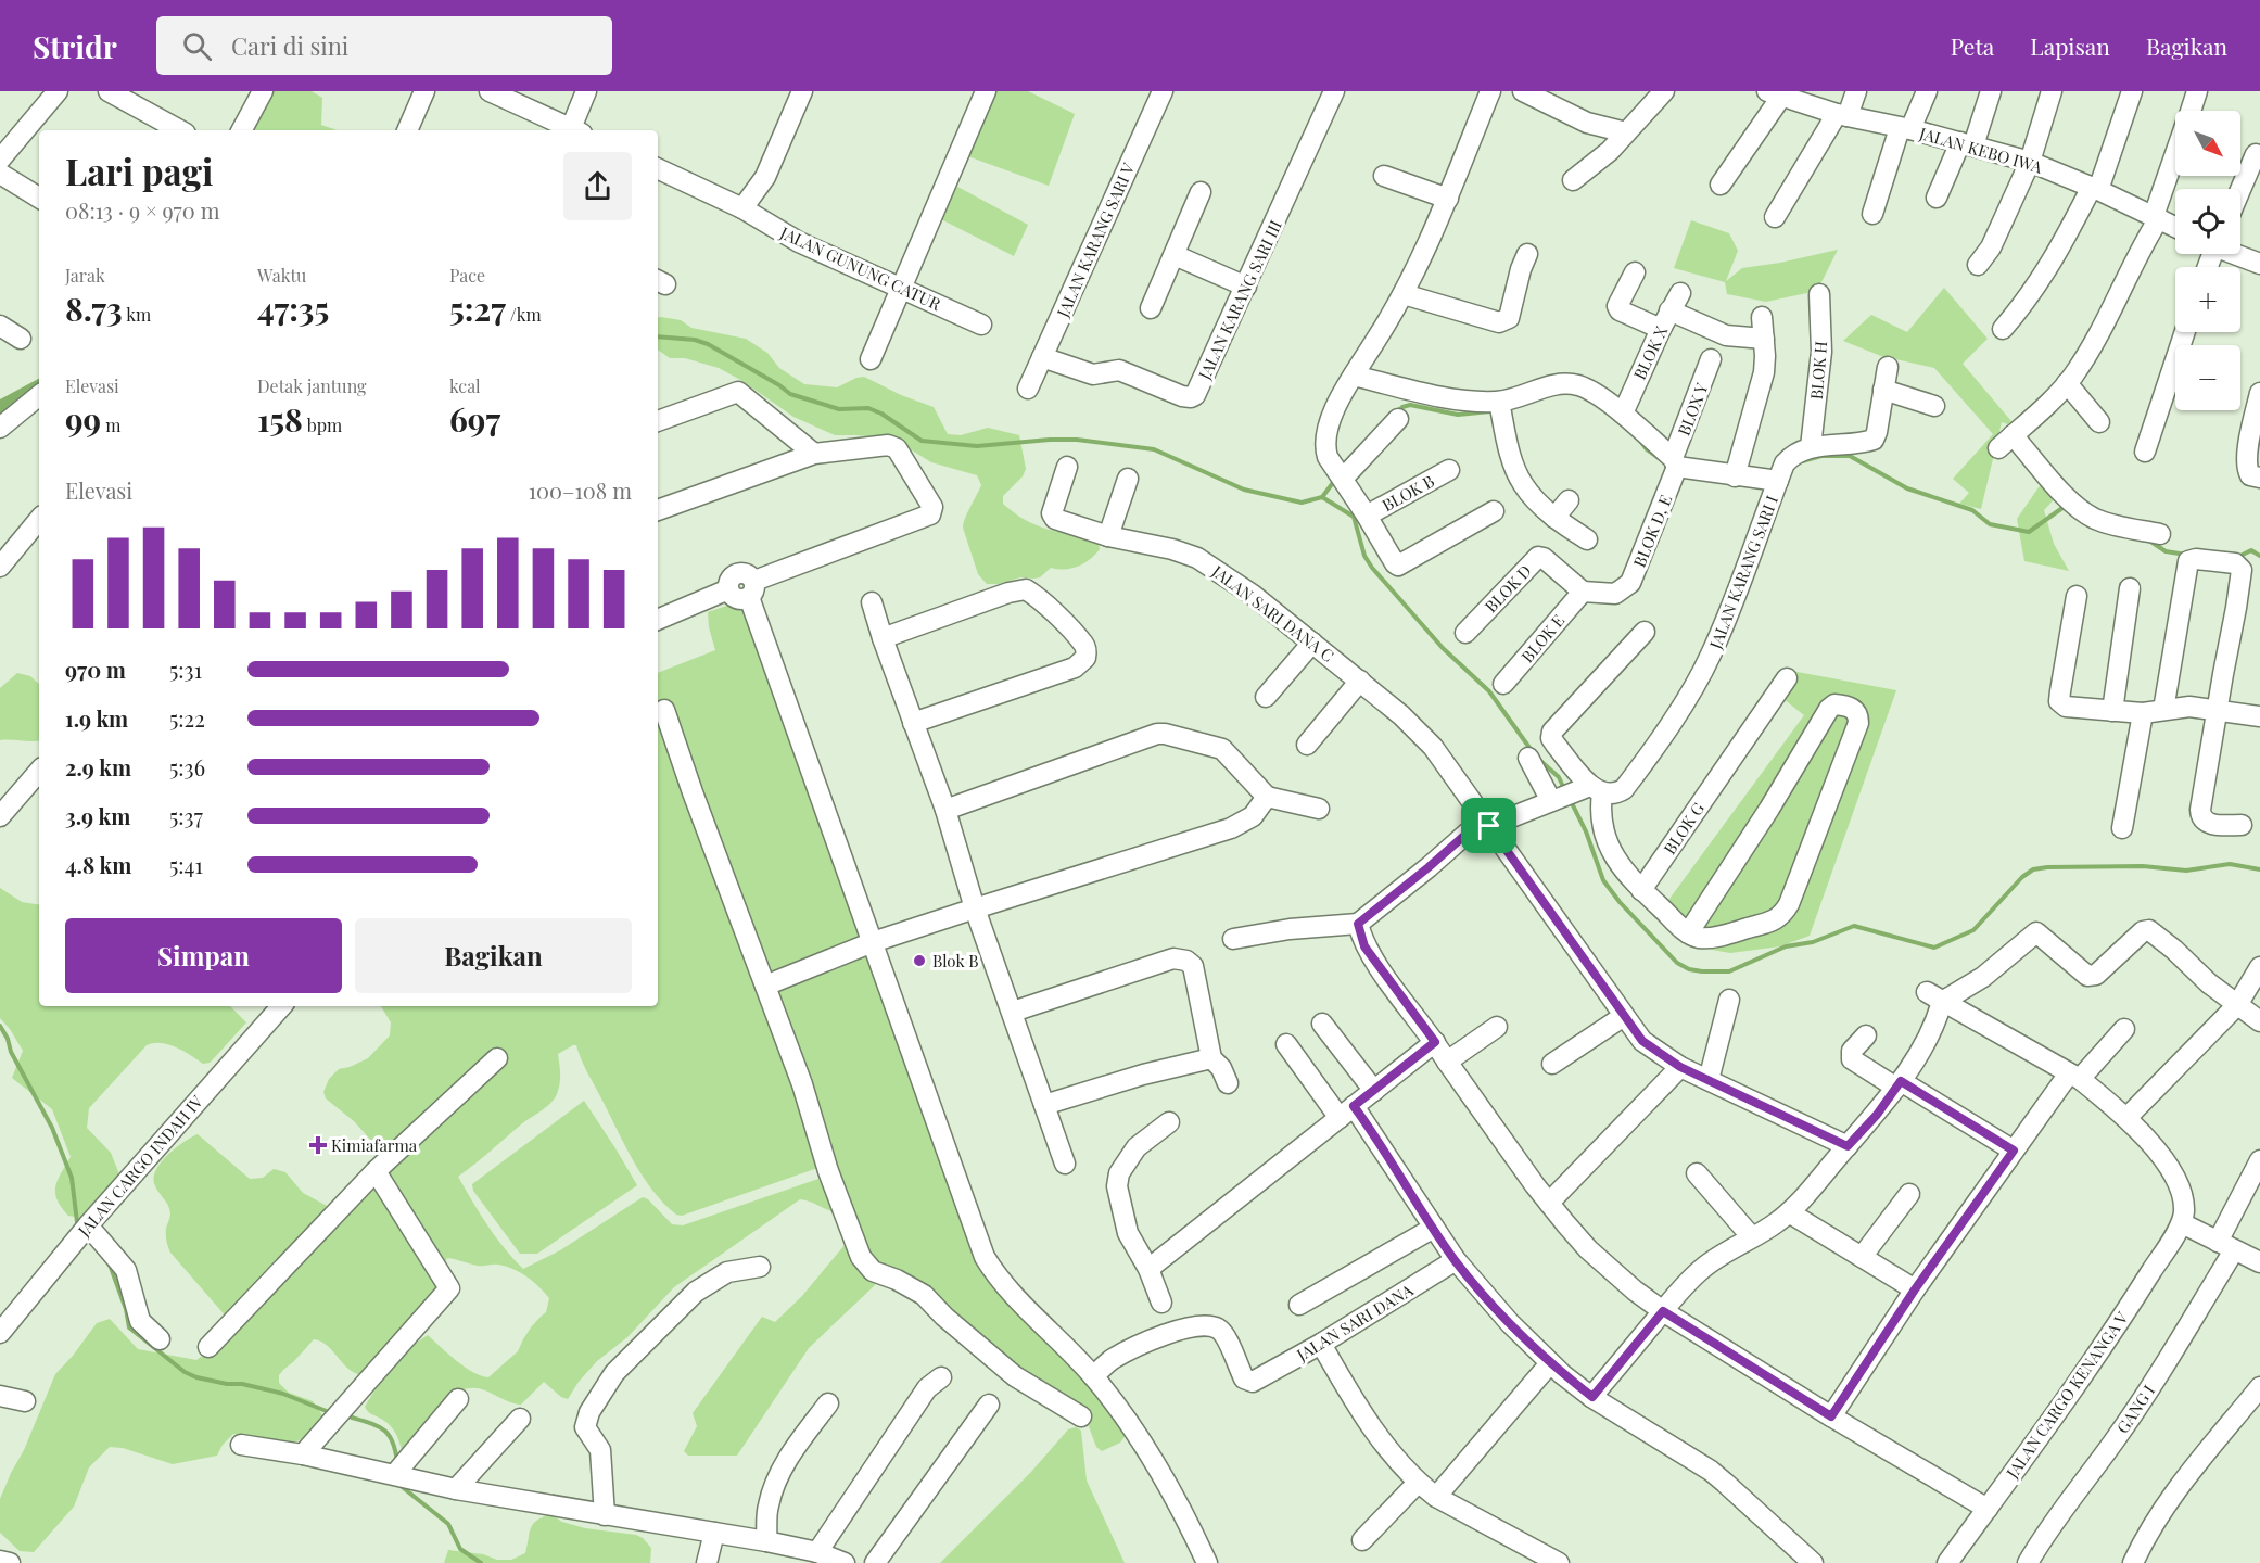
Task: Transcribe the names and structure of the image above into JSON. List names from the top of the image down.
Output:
{
  "streets": {
    "street": [
      "JALAN KEBO IWA",
      "JALAN KARANG SARI V",
      "JALAN GUNUNG CATUR",
      "JALAN KARANG SARI III",
      "BLOK X",
      "BLOK H",
      "BLOX Y",
      "BLOK B",
      "BLOK D, E",
      "JALAN KARANG SARI I",
      "BLOK D",
      "JALAN SARI DANA C",
      "BLOK E",
      "BLOK G",
      "JALAN CARGO INDAH IV",
      "JALAN SARI DANA",
      "JALAN CARGO KENANGA V",
      "GANG I"
    ]
  },
  "crossings": [
    ["JALAN KARANG SARI V", "JALAN KARANG SARI III"],
    ["BLOX Y", "BLOK D, E"],
    ["BLOX Y", "JALAN KARANG SARI I"],
    ["BLOK D, E", "JALAN KARANG SARI I"],
    ["BLOK D, E", "BLOK D"],
    ["BLOK D, E", "BLOK E"],
    ["JALAN KARANG SARI I", "JALAN SARI DANA C"],
    ["BLOK D", "BLOK E"]
  ],
  "places": {
    "other": ["Blok B"],
    "health": ["Kimiafarma"]
  },
  "north": "bottom right",
  "page": {
    "header": "Stridr",
    "search": "Cari di sini",
    "nav": ["Peta", "Lapisan", "Bagikan"],
    "map_buttons": ["+", "−"],
    "heading": ["Lari pagi", "08:13 · 9 × 970 m"],
    "stats": [
      ["Jarak", "8.73 km"],
      ["Waktu", "47:35"],
      ["Pace", "5:27 /km"],
      ["Elevasi", "99 m"],
      ["Detak jantung", "158 bpm"],
      ["kcal", "697"]
    ],
    "chart": ["Elevasi", "100–108 m"],
    "list": [
      {
        "name": "970 m",
        "note": "5:31"
      },
      {
        "name": "1.9 km",
        "note": "5:22"
      },
      {
        "name": "2.9 km",
        "note": "5:36"
      },
      {
        "name": "3.9 km",
        "note": "5:37"
      },
      {
        "name": "4.8 km",
        "note": "5:41"
      }
    ],
    "buttons": ["Simpan", "Bagikan"]
  }
}
